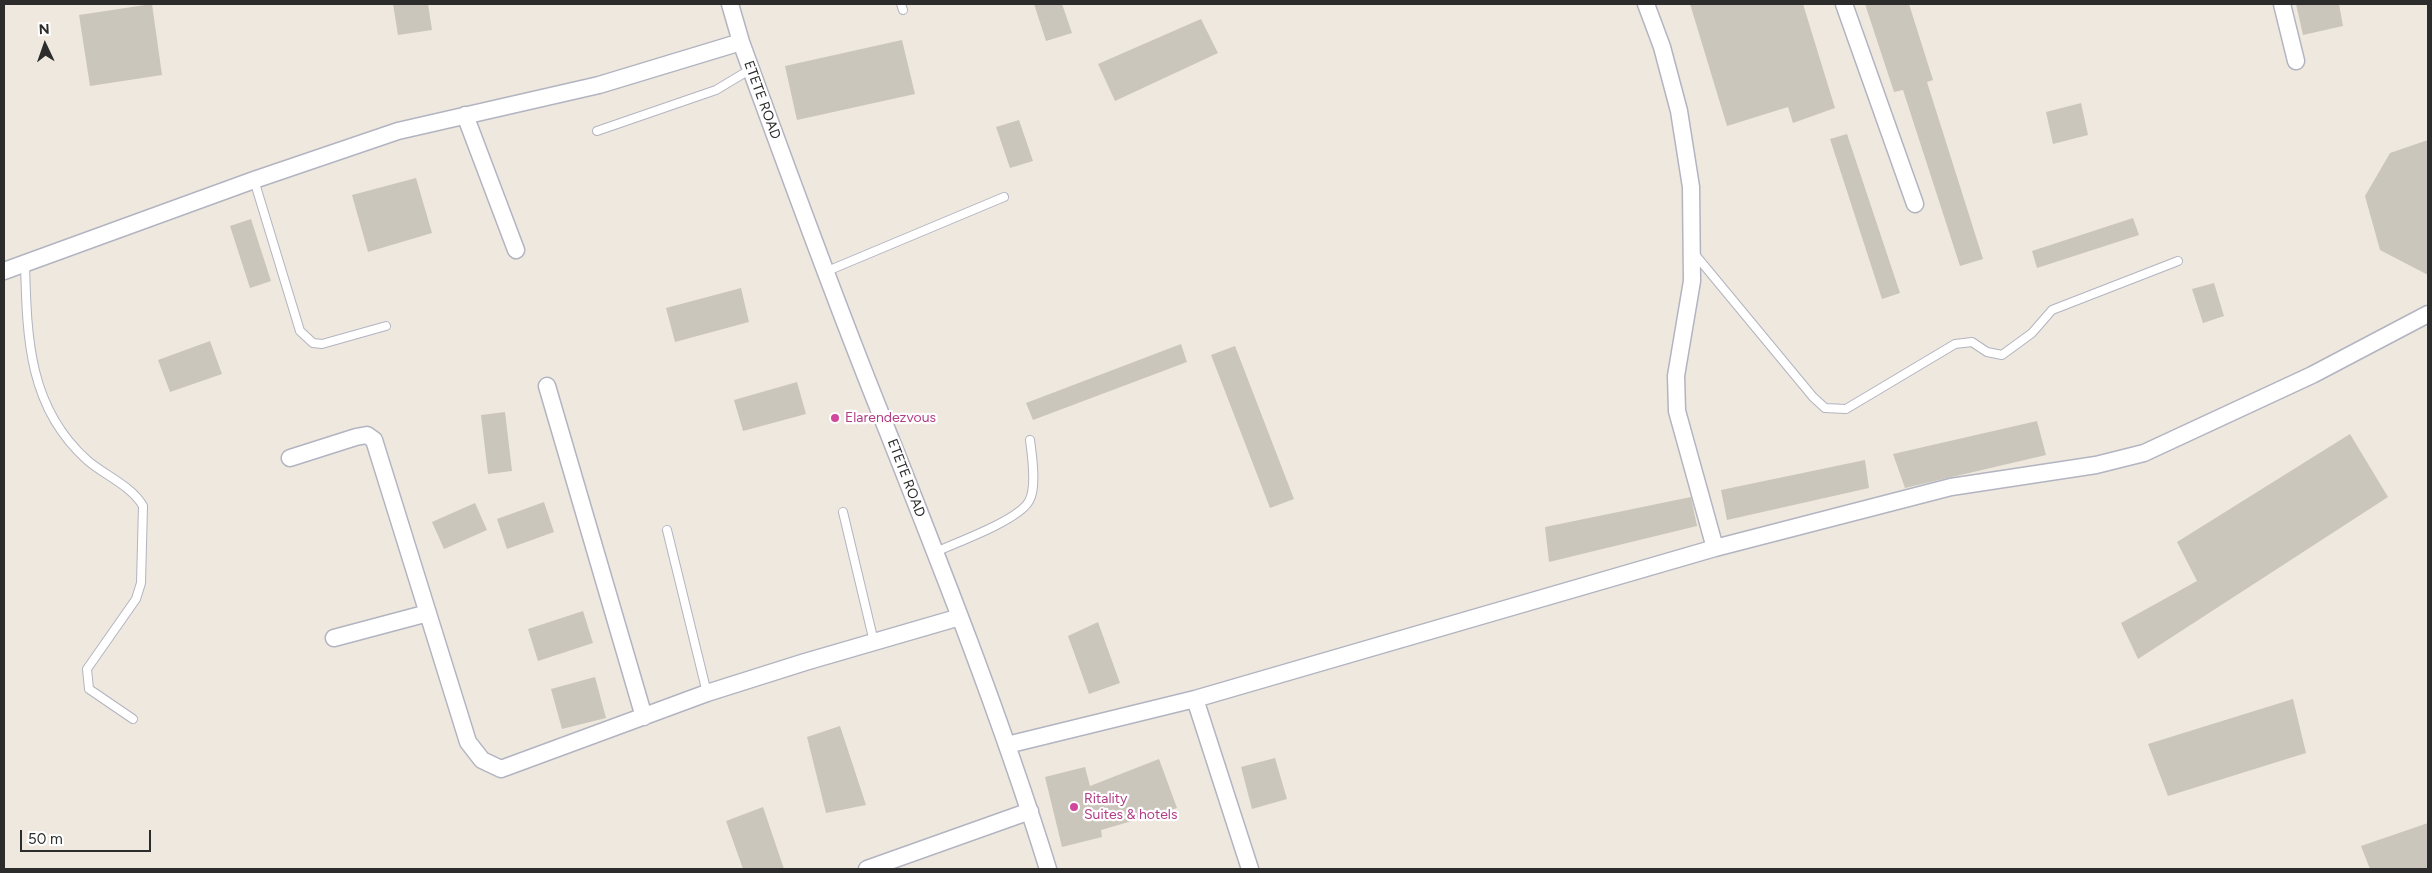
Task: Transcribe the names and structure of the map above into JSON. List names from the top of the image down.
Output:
{
  "streets": {
    "street": ["ETETE ROAD"]
  },
  "places": ["Elarendezvous", "Ritality Suites & hotels"],
  "scale_bar": "50 m",
  "north": "top"
}
